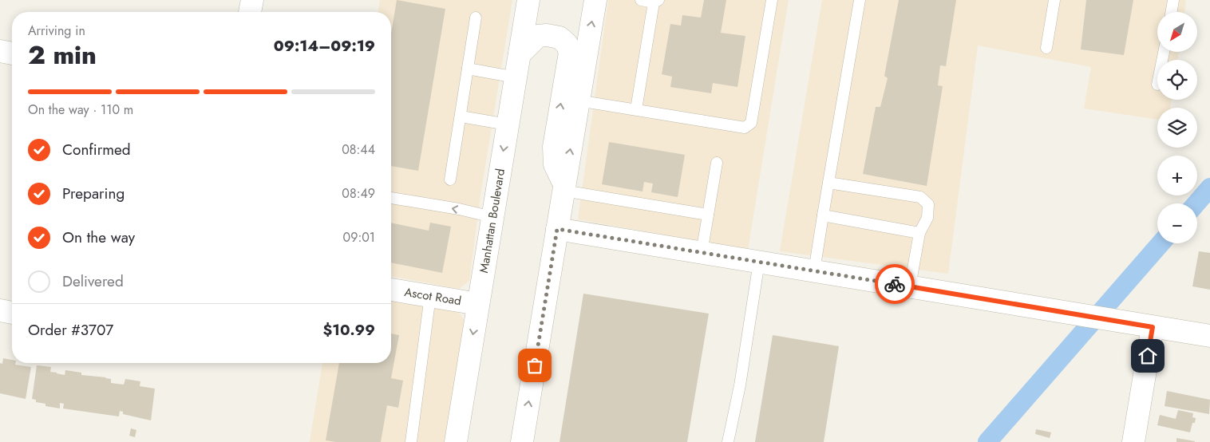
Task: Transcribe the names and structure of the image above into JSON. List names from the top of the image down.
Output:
{
  "streets": {
    "street": ["Manhattan Boulevard", "Ascot Road"]
  },
  "crossings": [
    ["Manhattan Boulevard", "Ascot Road"]
  ],
  "north": "bottom left",
  "page": {
    "map_buttons": ["+", "−"],
    "heading": ["2 min", "Arriving in", "09:14–09:19"],
    "panel": ["Order #3707", "$10.99"],
    "bar": "On the way · 110 m",
    "list": [
      ["Confirmed", "08:44"],
      ["Preparing", "08:49"],
      ["On the way", "09:01"],
      "Delivered"
    ]
  }
}
